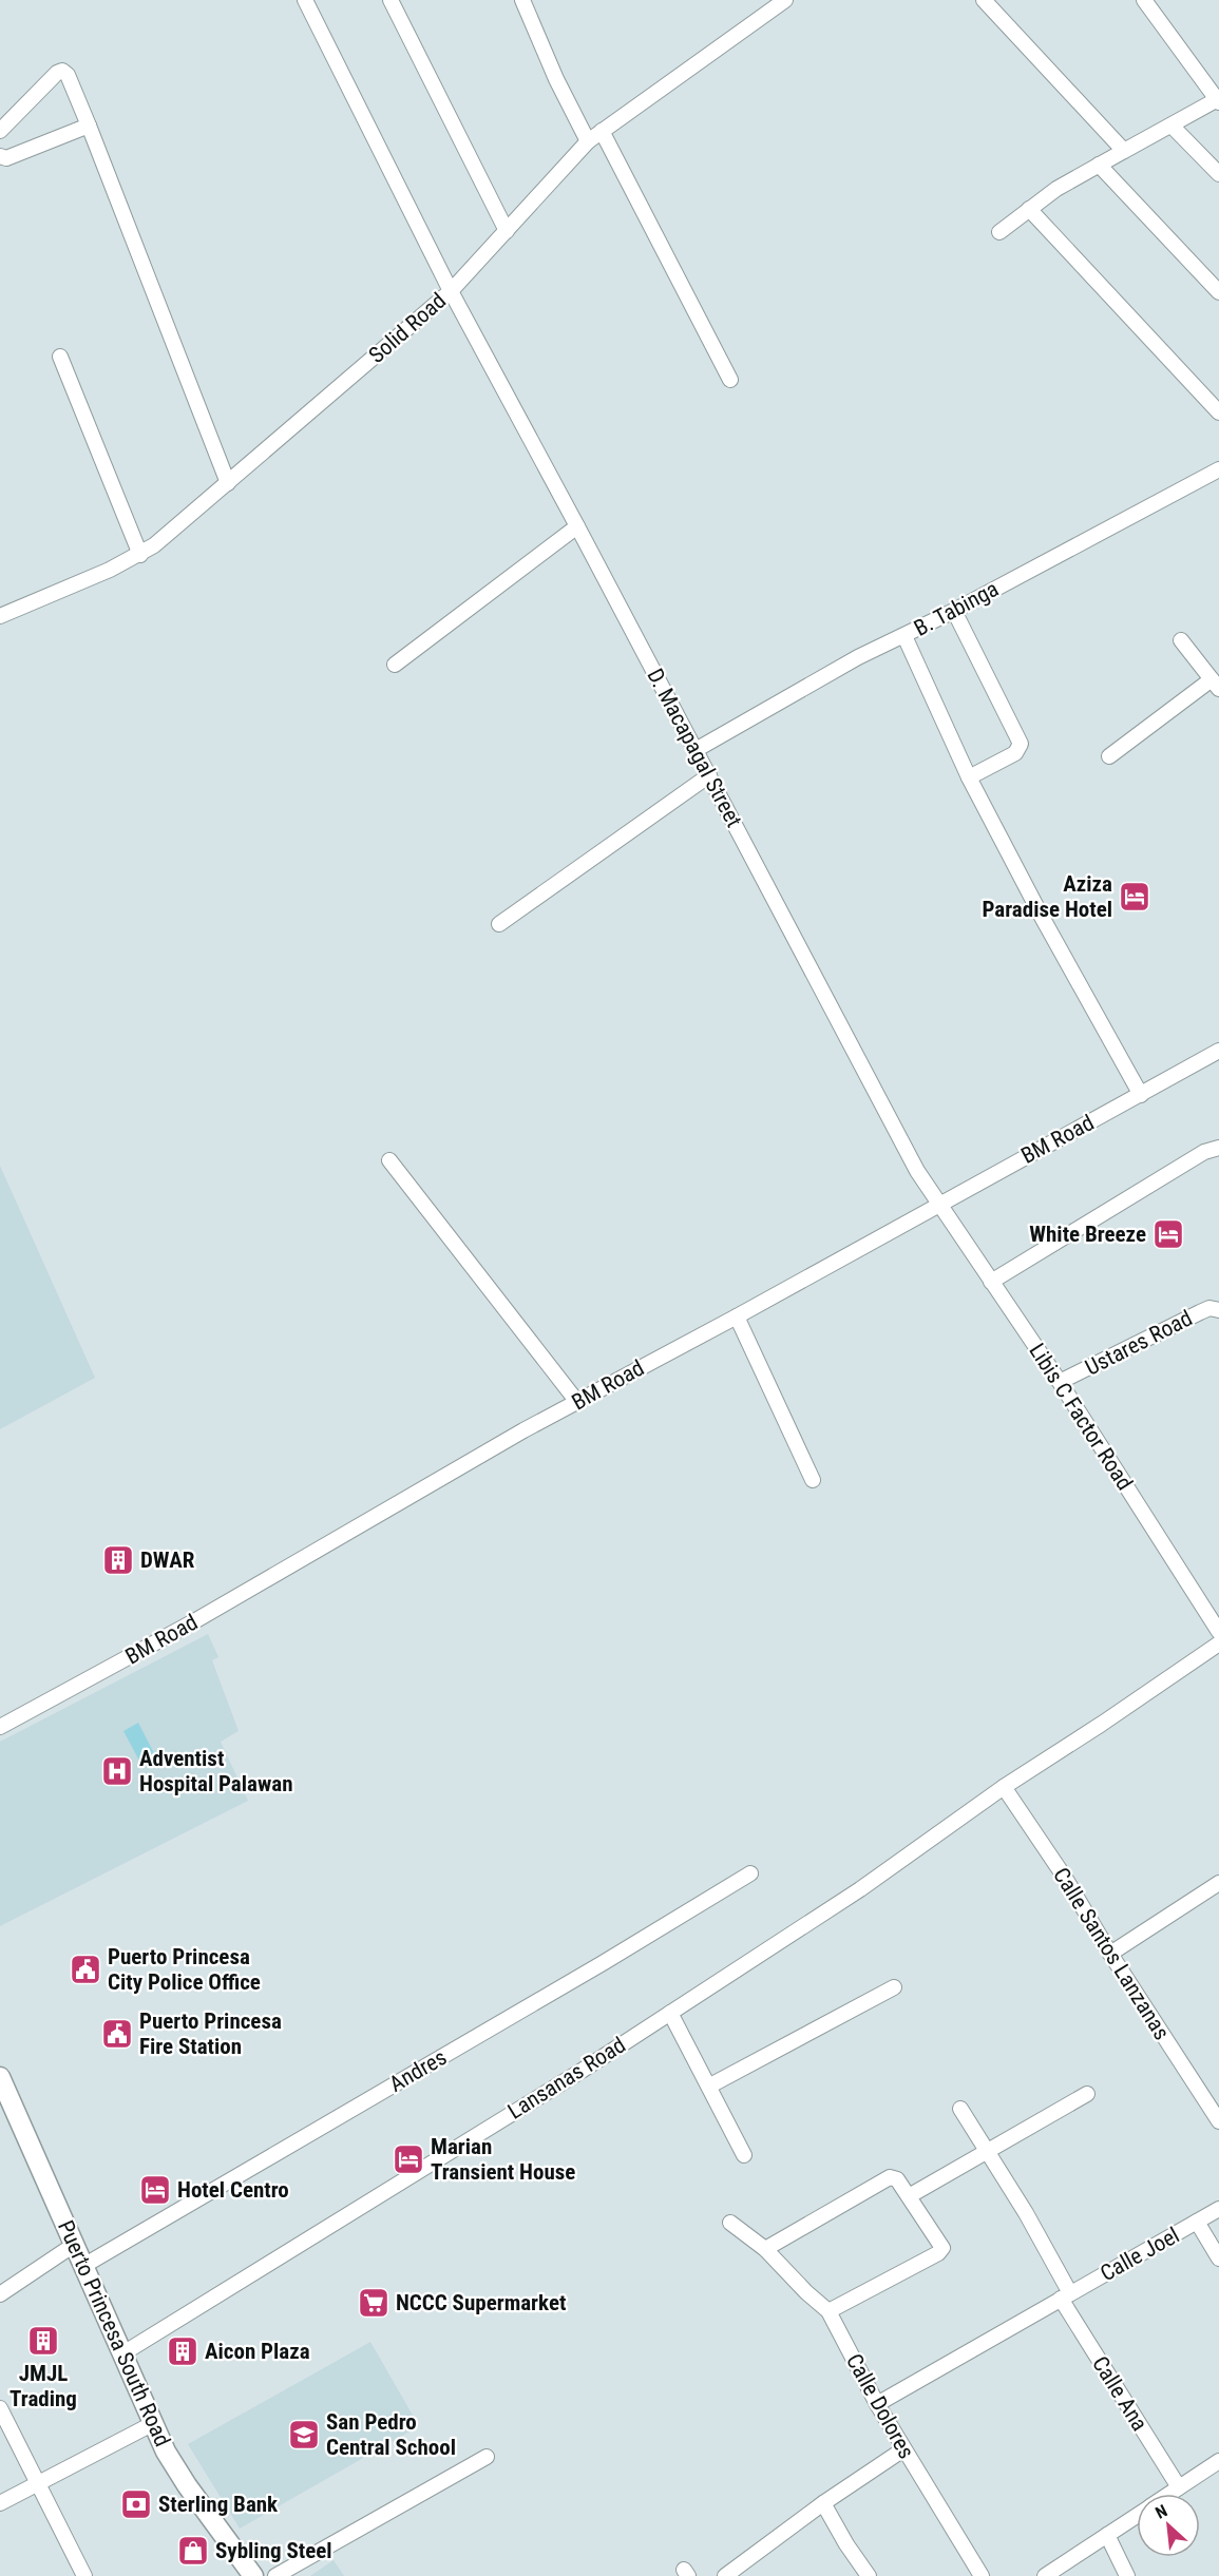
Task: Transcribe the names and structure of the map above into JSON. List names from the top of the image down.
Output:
{
  "streets": {
    "main road": ["Puerto Princesa South Road"],
    "street": [
      "Solid Road",
      "B. Tabinga",
      "D. Macapagal Street",
      "BM Road",
      "Ustares Road",
      "Libis C Factor Road",
      "Calle Santos Lanzanas",
      "Andres",
      "Lansanas Road",
      "Calle Joel",
      "Calle Ana",
      "Calle Dolores"
    ]
  },
  "crossings": [
    ["Solid Road", "D. Macapagal Street"],
    ["B. Tabinga", "D. Macapagal Street"],
    ["D. Macapagal Street", "BM Road"],
    ["D. Macapagal Street", "Libis C Factor Road"],
    ["BM Road", "Libis C Factor Road"],
    ["Ustares Road", "Libis C Factor Road"],
    ["Calle Santos Lanzanas", "Lansanas Road"],
    ["Andres", "Puerto Princesa South Road"],
    ["Lansanas Road", "Puerto Princesa South Road"],
    ["Calle Joel", "Calle Ana"],
    ["Calle Joel", "Calle Dolores"]
  ],
  "places": {
    "hotel": [
      "Aziza Paradise Hotel",
      "White Breeze",
      "Marian Transient House",
      "Hotel Centro"
    ],
    "building": ["DWAR", "JMJL Trading", "Aicon Plaza"],
    "hospital": ["Adventist Hospital Palawan"],
    "public building": ["Puerto Princesa City Police Office", "Puerto Princesa Fire Station"],
    "supermarket": ["NCCC Supermarket"],
    "school or university": ["San Pedro Central School"],
    "bank": ["Sterling Bank"],
    "shop": ["Sybling Steel"]
  },
  "north": "top left"
}
